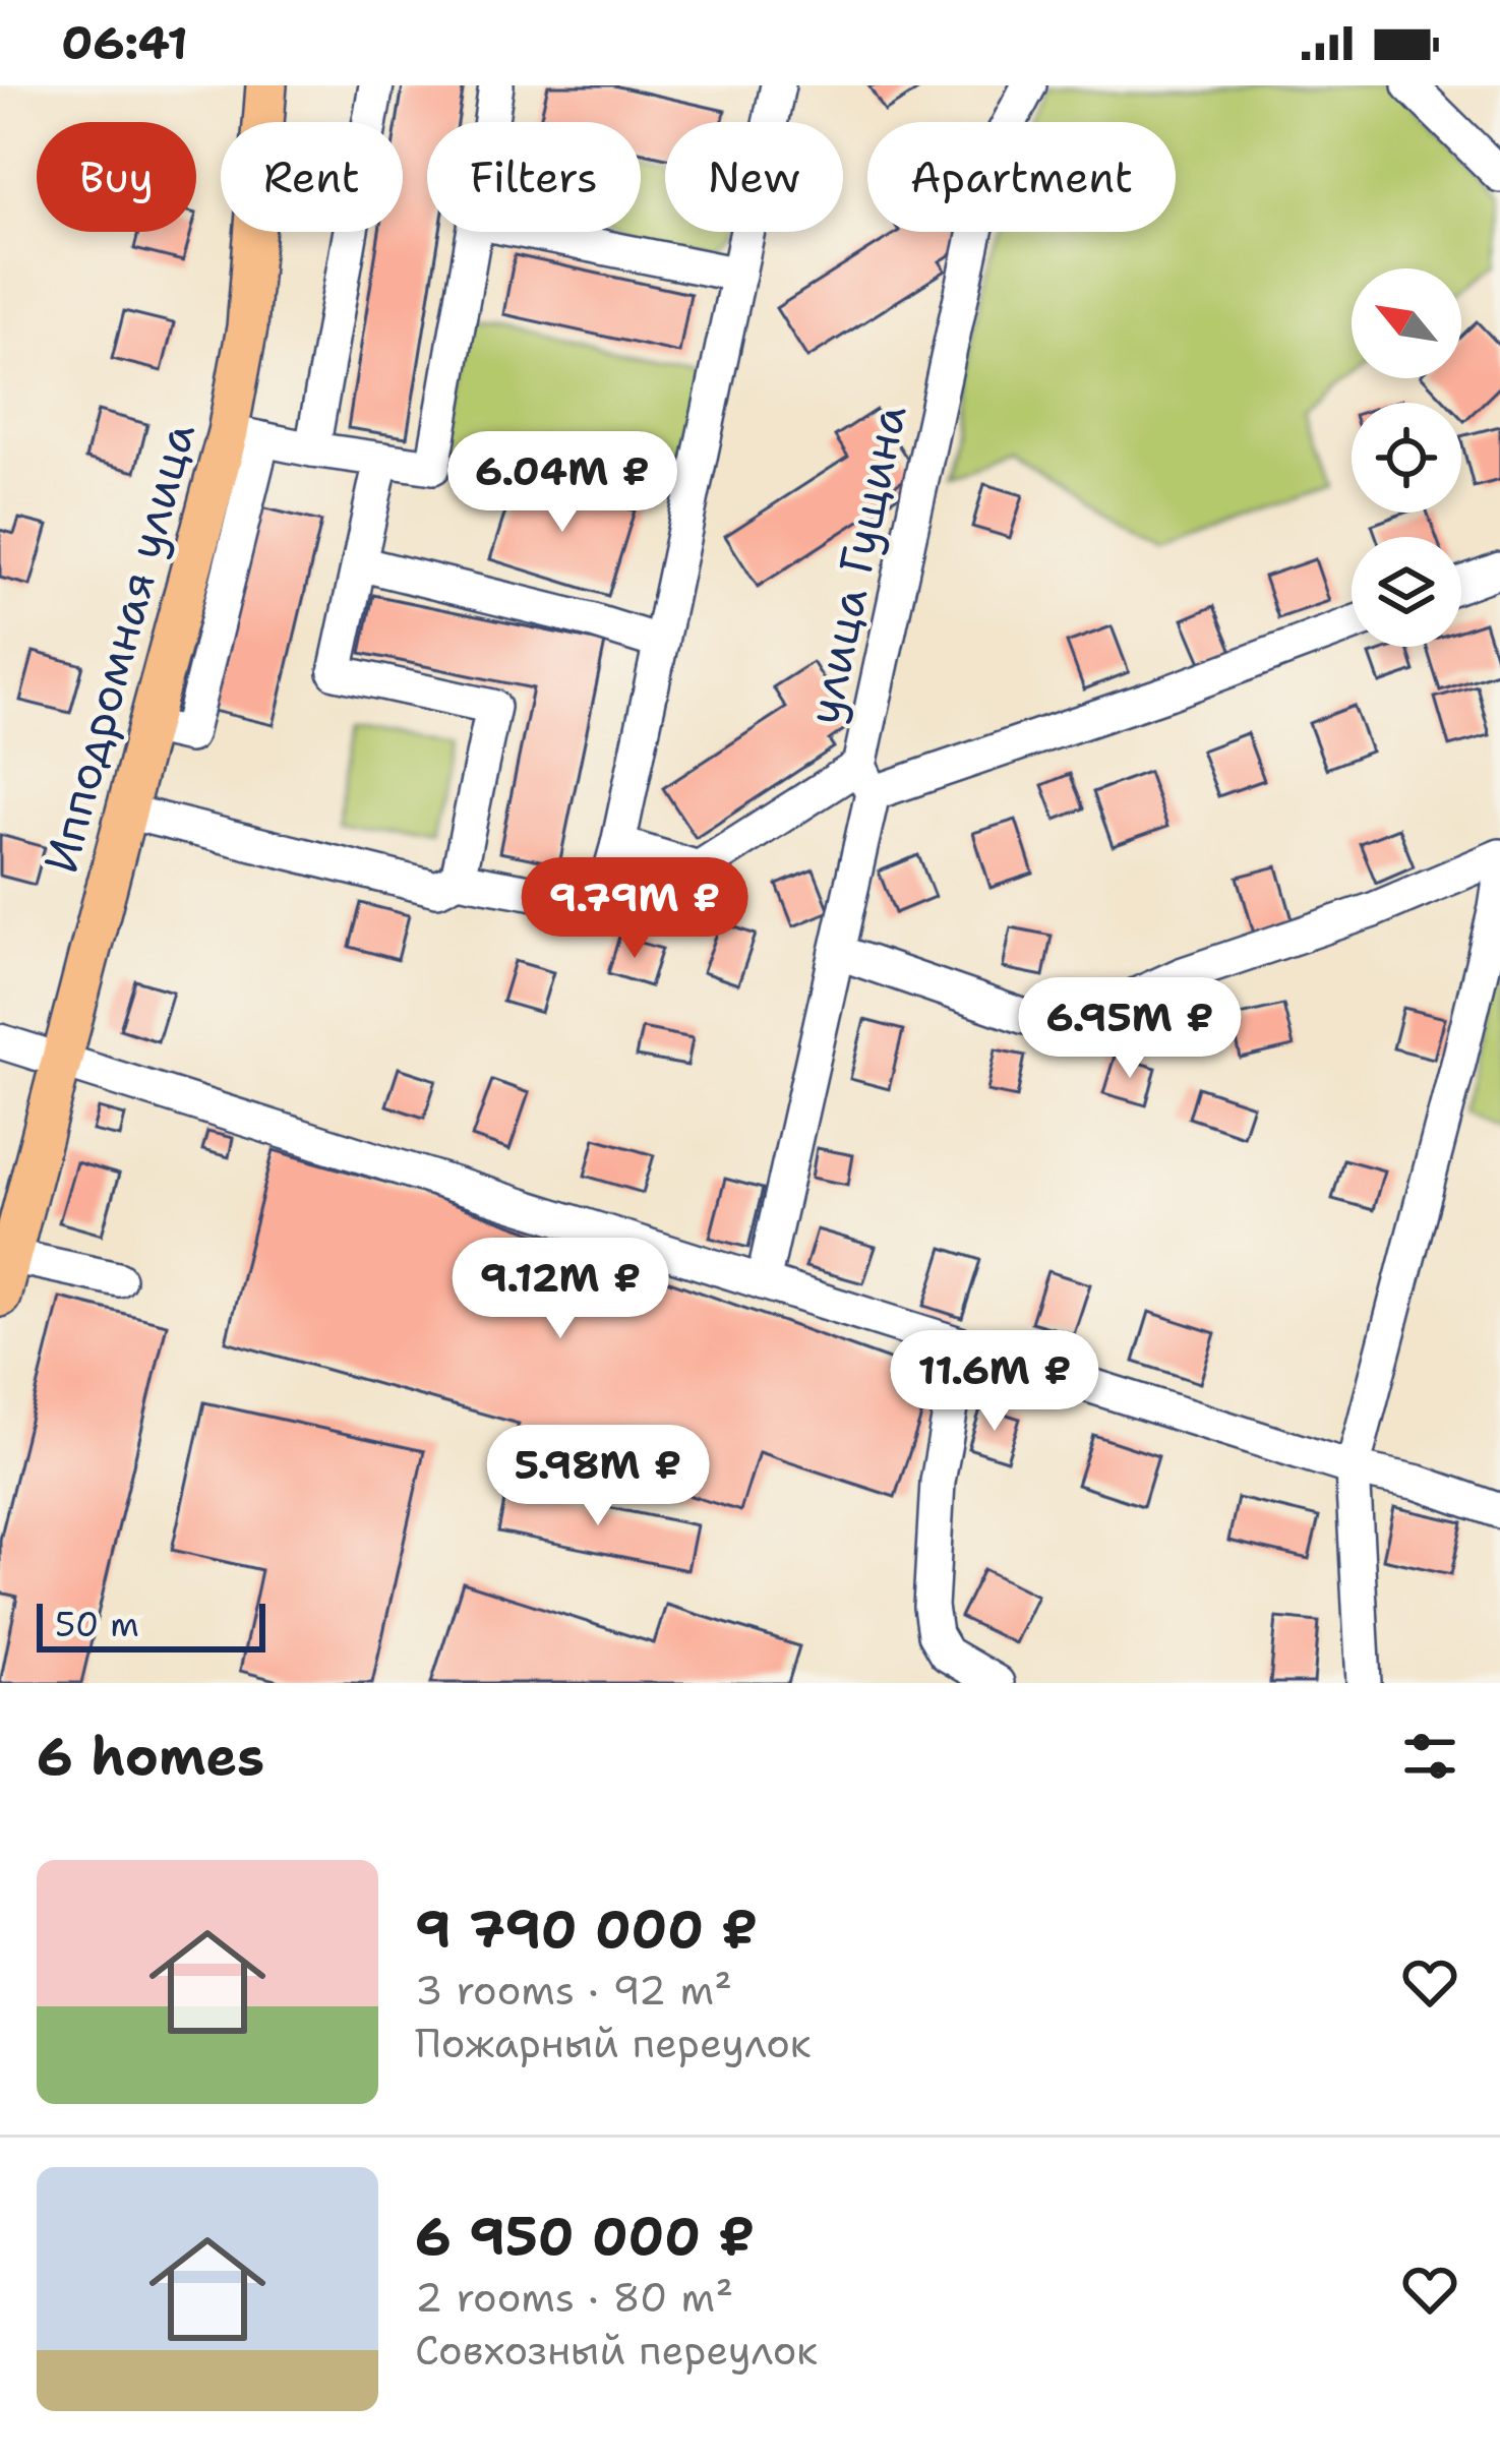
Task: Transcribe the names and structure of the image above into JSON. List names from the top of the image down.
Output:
{
  "streets": {
    "main road": ["Ипподромная улица"],
    "street": ["улица Гущина"]
  },
  "scale_bar": "50 m",
  "north": "top left",
  "page": {
    "status": "06:41",
    "chip": [
      "Buy",
      "Rent",
      "Filters",
      "New",
      "Apartment"
    ],
    "price": [
      "6.04M ₽",
      "9.79M ₽",
      "6.95M ₽",
      "9.12M ₽",
      "11.6M ₽",
      "5.98M ₽"
    ],
    "scale": "50 m",
    "heading": "6 homes",
    "list": [
      {
        "name": "9 790 000 ₽",
        "note": "3 rooms · 92 m² · Пожарный переулок"
      },
      {
        "name": "6 950 000 ₽",
        "note": "2 rooms · 80 m² · Совхозный переулок"
      }
    ]
  }
}
